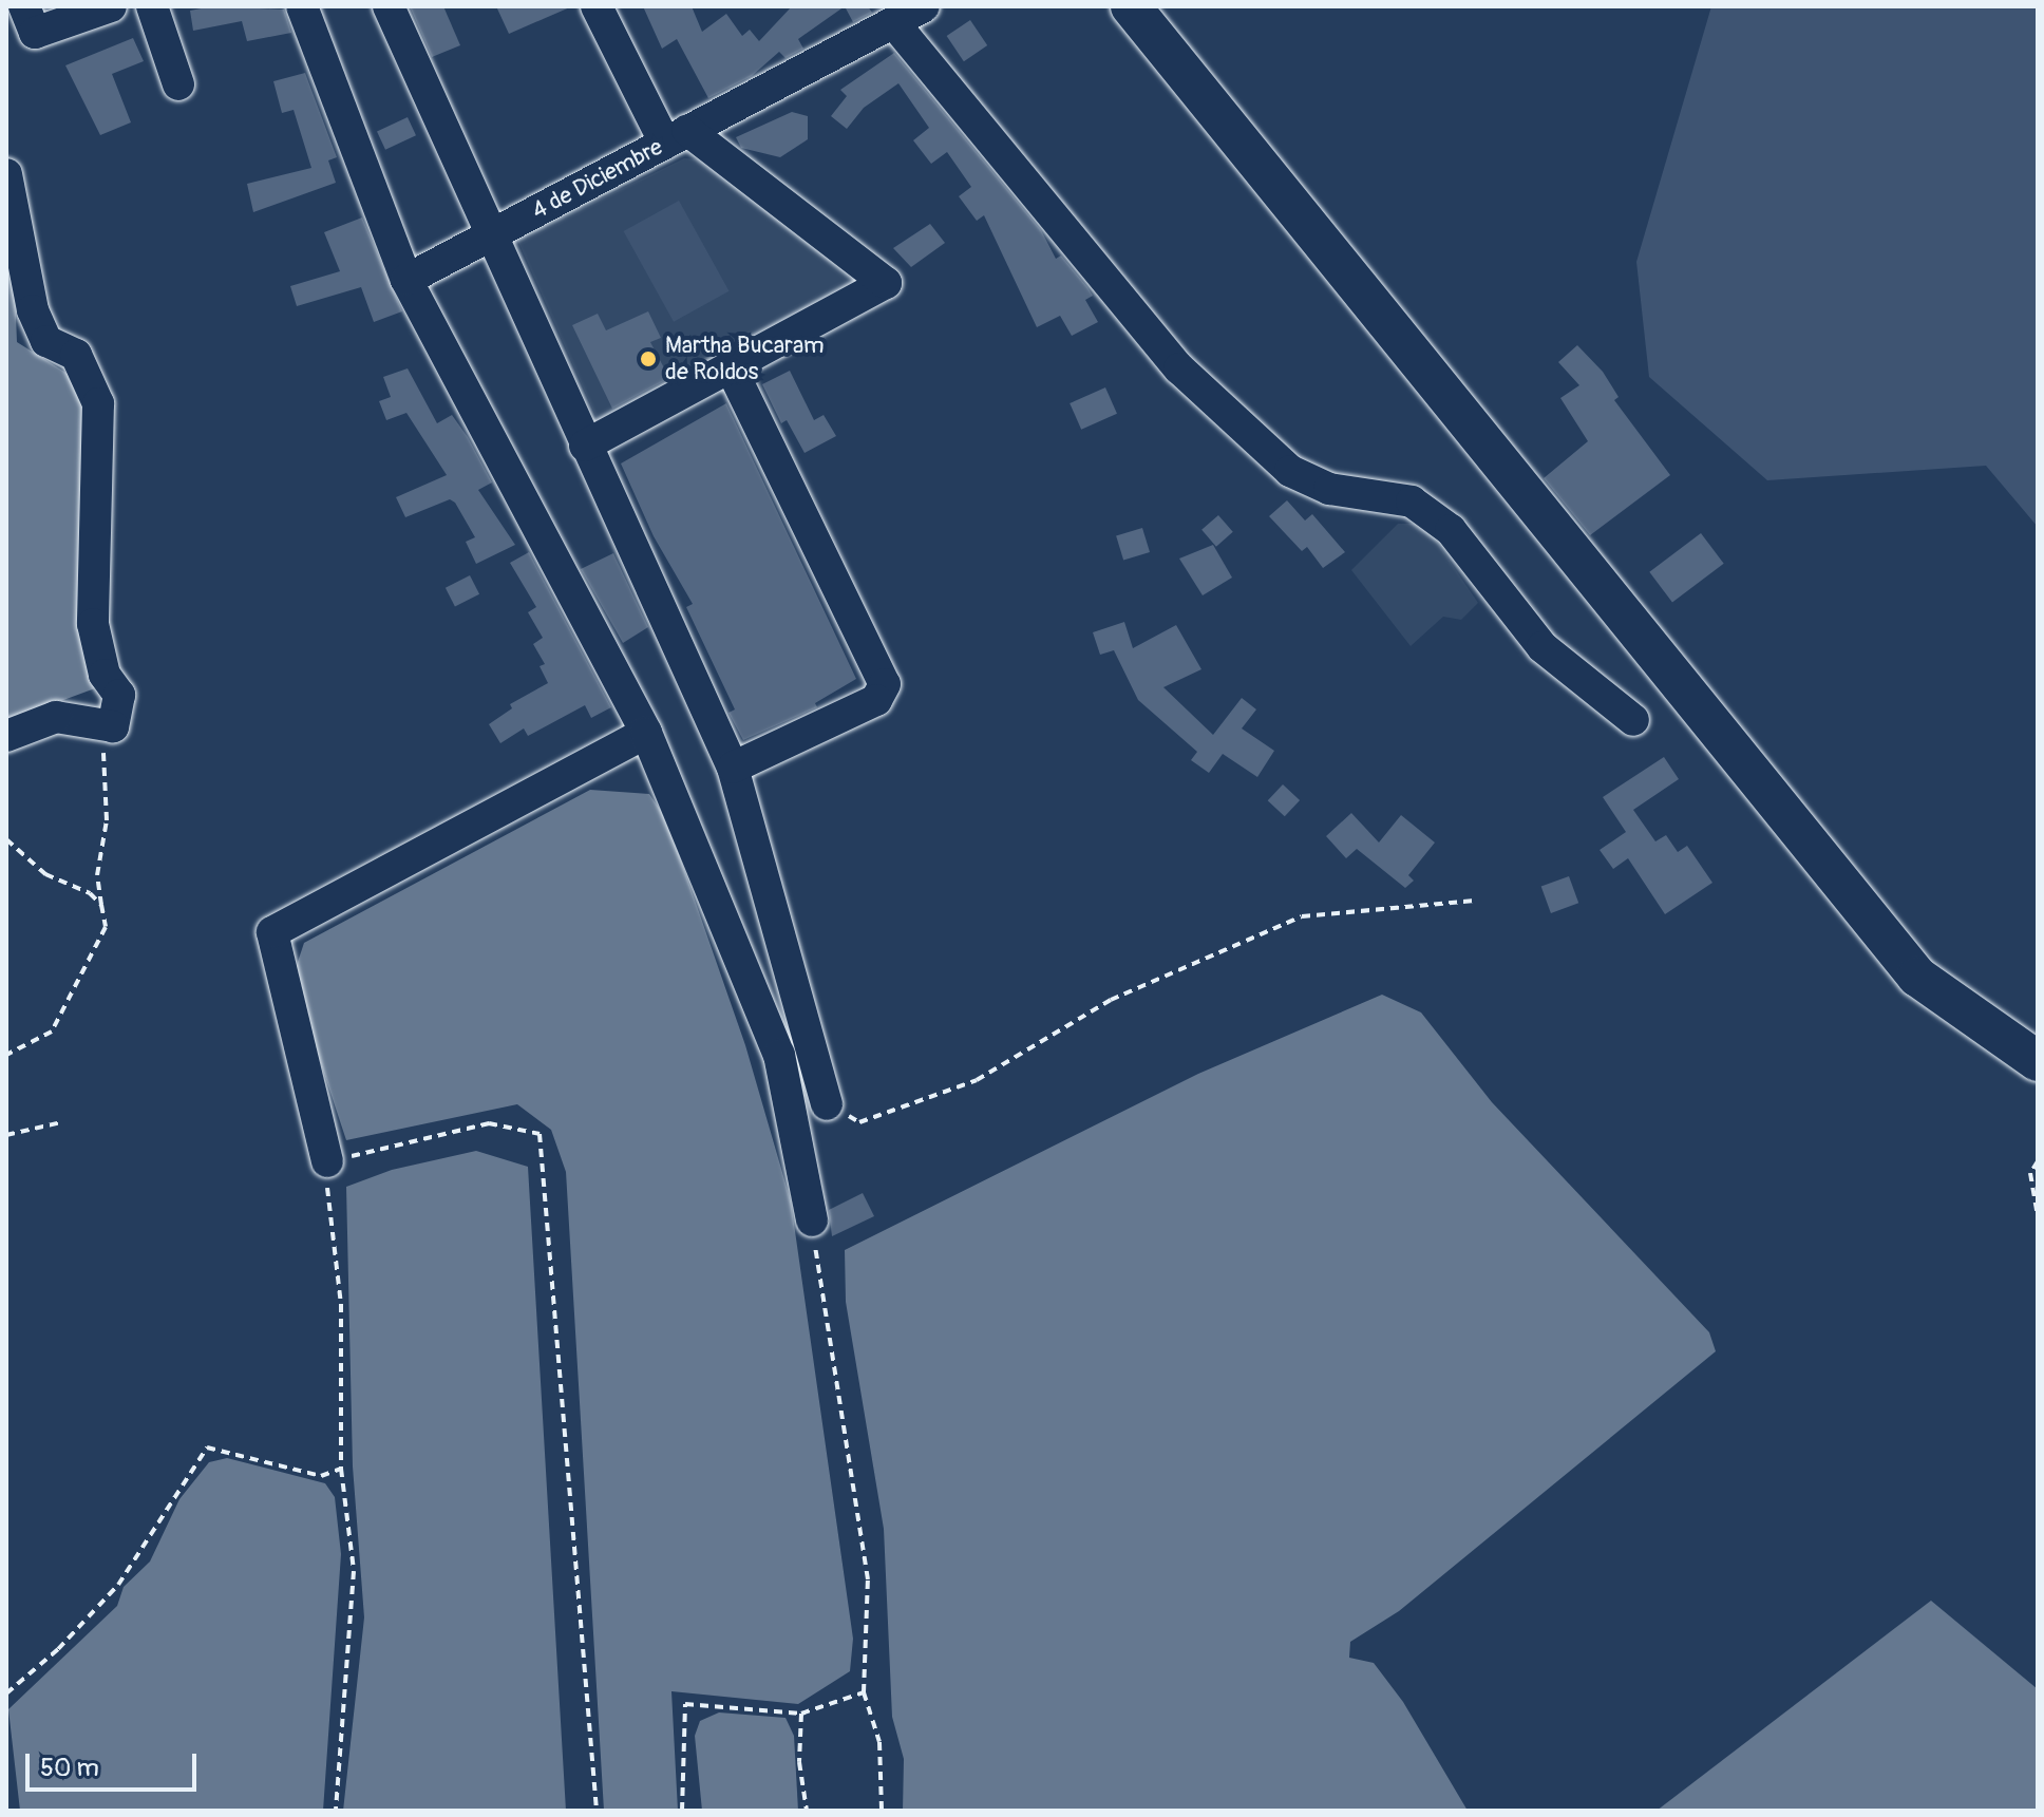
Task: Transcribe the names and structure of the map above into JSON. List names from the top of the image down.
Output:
{
  "streets": {
    "street": ["4 de Diciembre"]
  },
  "places": ["Martha Bucaram de Roldos"],
  "scale_bar": "50 m"
}
